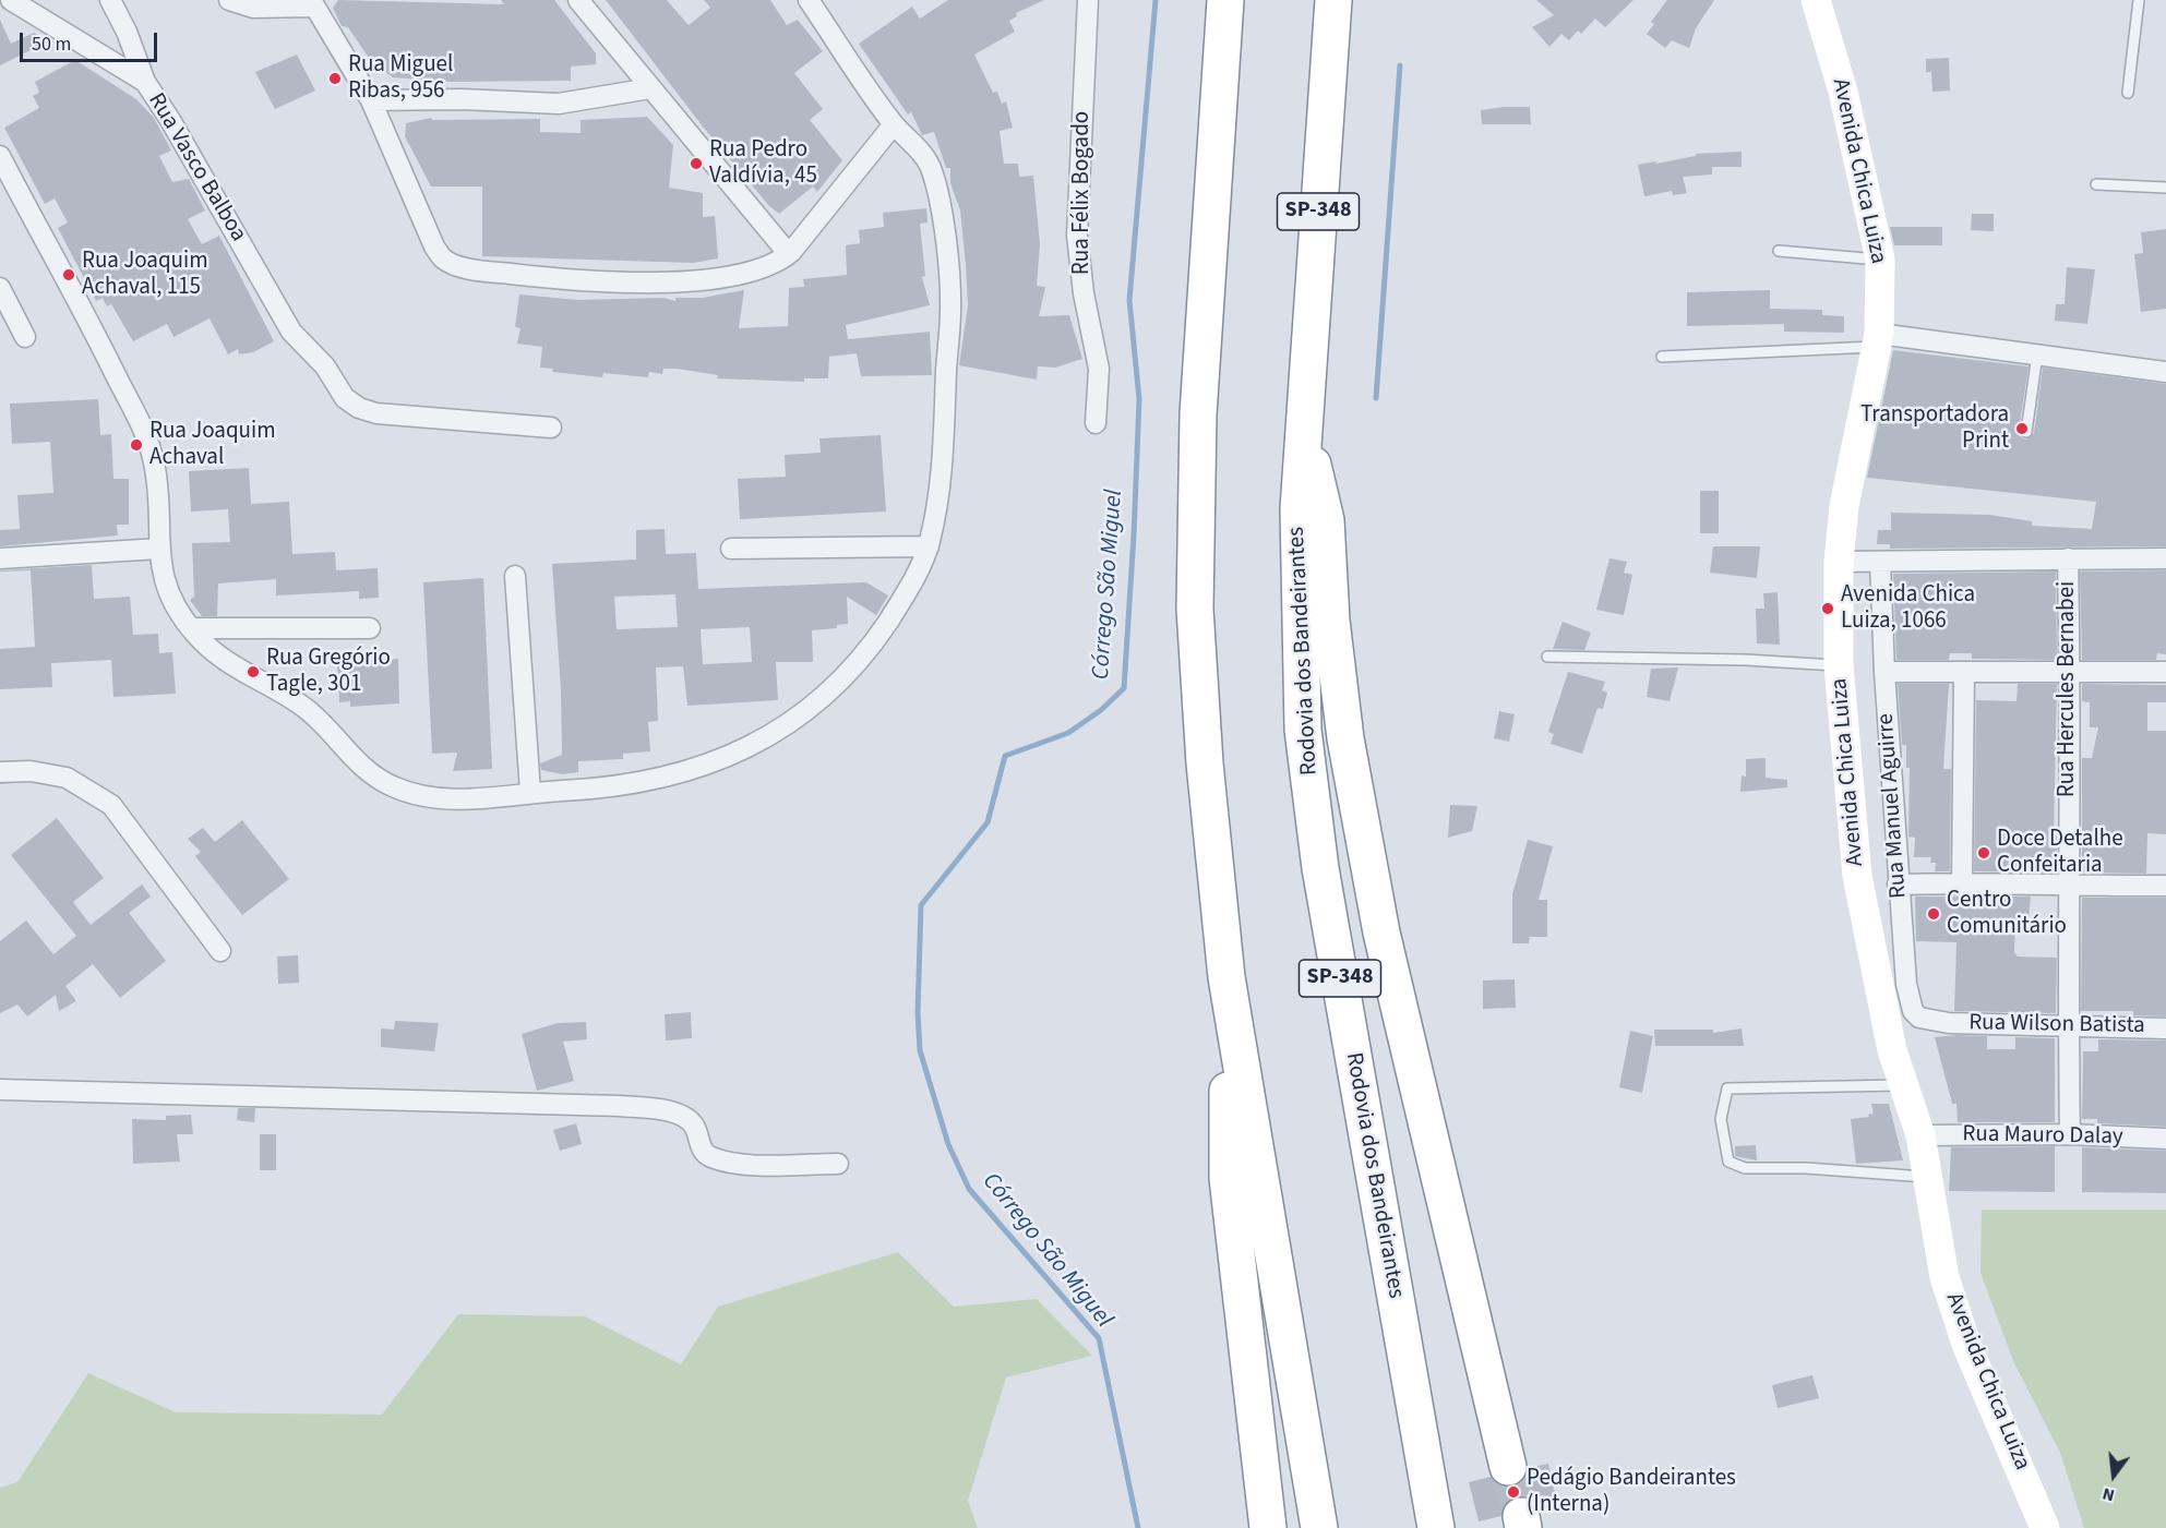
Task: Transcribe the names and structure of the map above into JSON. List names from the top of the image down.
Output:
{
  "streets": {
    "highway": ["SP-348", "Rodovia dos Bandeirantes"],
    "main road": ["Avenida Chica Luiza"],
    "street": [
      "Rua Vasco Balboa",
      "Rua Félix Bogado",
      "Rua Hercules Bernabei",
      "Rua Manuel Aguirre",
      "Rua Wilson Batista",
      "Rua Mauro Dalay"
    ]
  },
  "crossings": [
    ["Avenida Chica Luiza", "Rua Mauro Dalay"],
    ["Rua Hercules Bernabei", "Rua Wilson Batista"],
    ["Rua Hercules Bernabei", "Rua Mauro Dalay"],
    ["Rua Manuel Aguirre", "Rua Wilson Batista"]
  ],
  "water": ["Córrego São Miguel"],
  "places": [
    "Rua Miguel Ribas, 956",
    "Rua Pedro Valdívia, 45",
    "Rua Joaquim Achaval, 115",
    "Transportadora Print",
    "Rua Joaquim Achaval",
    "Avenida Chica Luiza, 1066",
    "Rua Gregório Tagle, 301",
    "Doce Detalhe Confeitaria",
    "Centro Comunitário",
    "Pedágio Bandeirantes (Interna)"
  ],
  "scale_bar": "50 m",
  "north": "bottom"
}
